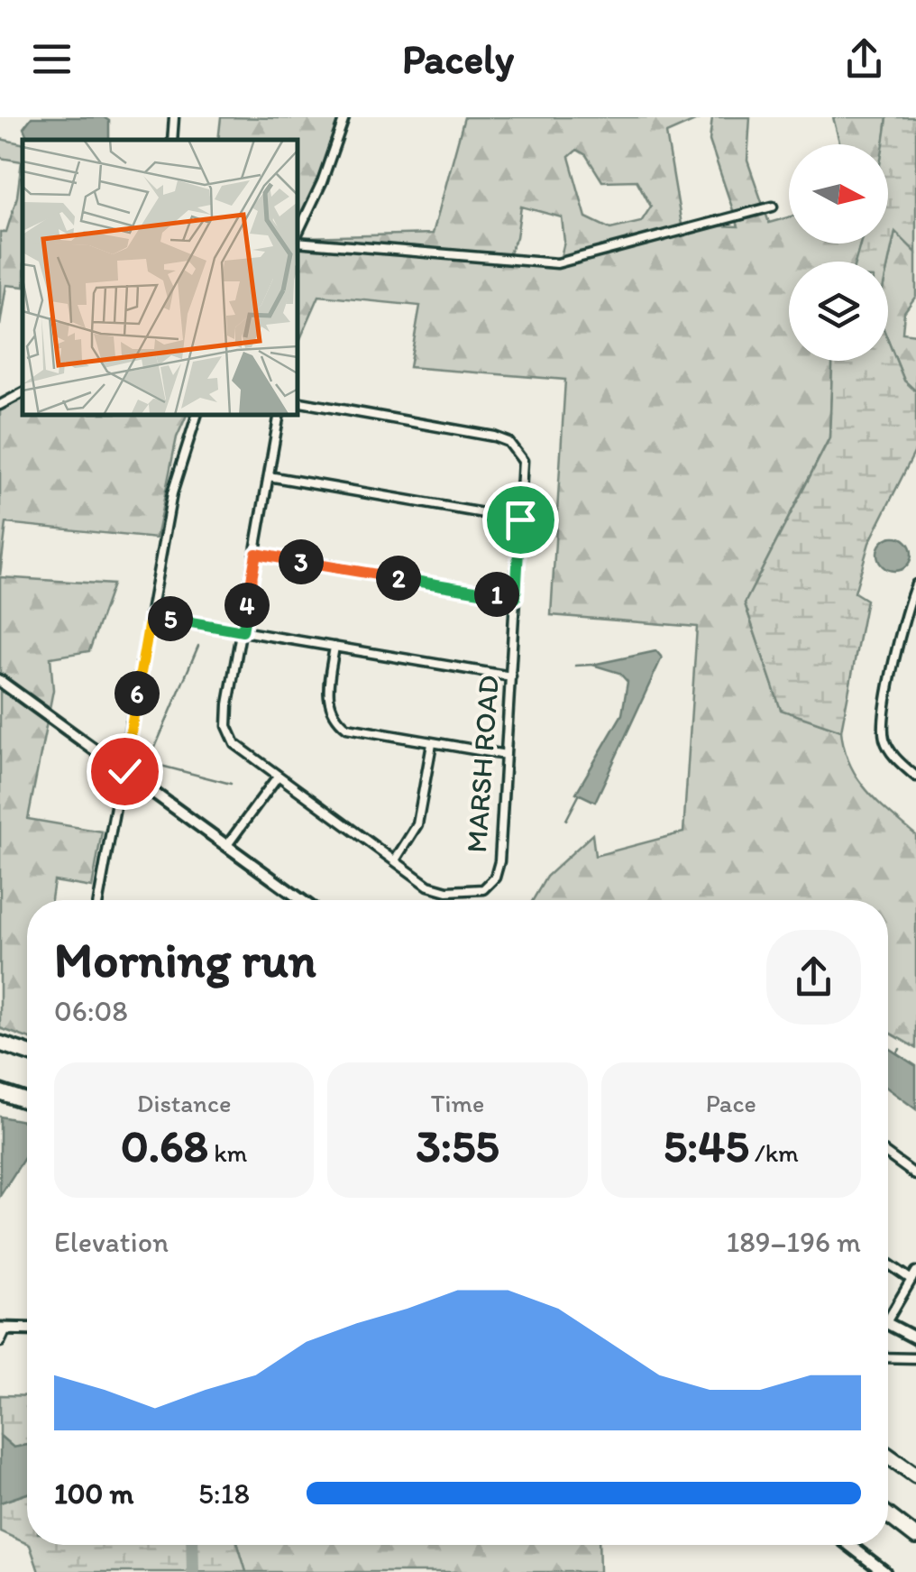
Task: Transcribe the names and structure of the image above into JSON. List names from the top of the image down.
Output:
{
  "streets": {
    "street": ["MARSH ROAD"]
  },
  "north": "right",
  "page": {
    "header": "Pacely",
    "pins": [
      "3",
      "2",
      "1",
      "4",
      "5",
      "6"
    ],
    "heading": ["Morning run", "06:08"],
    "stats": [
      ["Distance", "0.68 km"],
      ["Time", "3:55"],
      ["Pace", "5:45 /km"]
    ],
    "chart": ["Elevation", "189–196 m"],
    "list": [
      {
        "name": "100 m",
        "note": "5:18"
      }
    ]
  }
}
